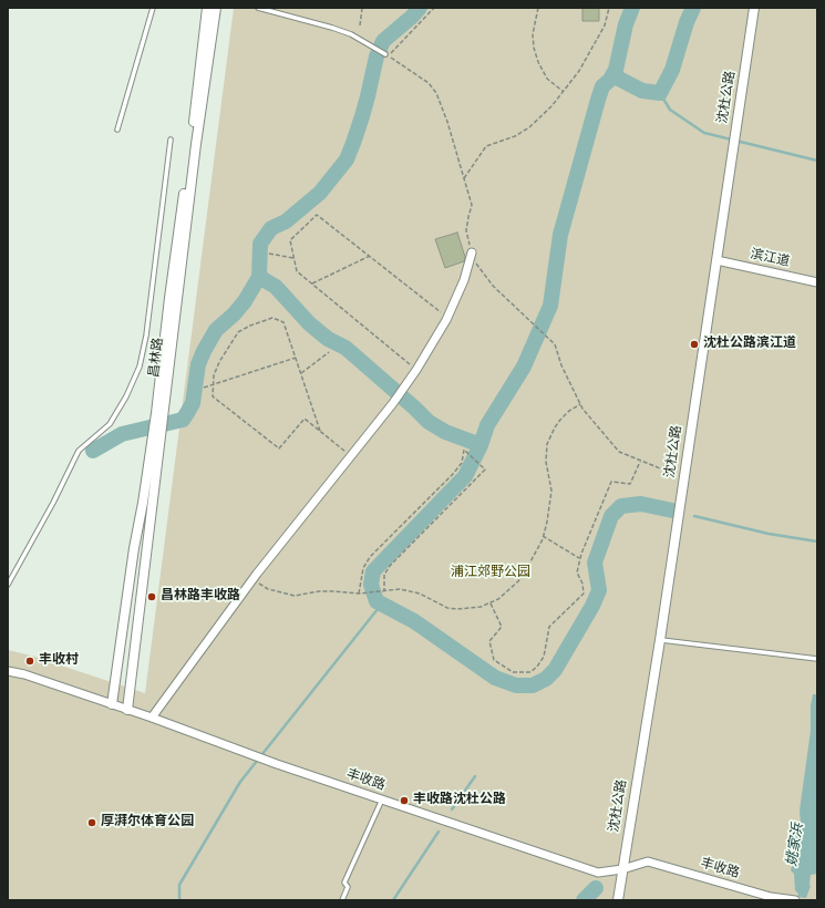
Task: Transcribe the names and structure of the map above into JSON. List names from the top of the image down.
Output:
{
  "streets": {
    "street": [
      "沈杜公路",
      "滨江道",
      "昌林路",
      "丰收路"
    ]
  },
  "crossings": [
    ["沈杜公路", "滨江道"],
    ["沈杜公路", "丰收路"],
    ["昌林路", "丰收路"]
  ],
  "water": ["姚家浜"],
  "parks": ["浦江郊野公园"],
  "places": [
    "沈杜公路滨江道",
    "昌林路丰收路",
    "丰收村",
    "丰收路沈杜公路",
    "厚湃尔体育公园"
  ]
}
